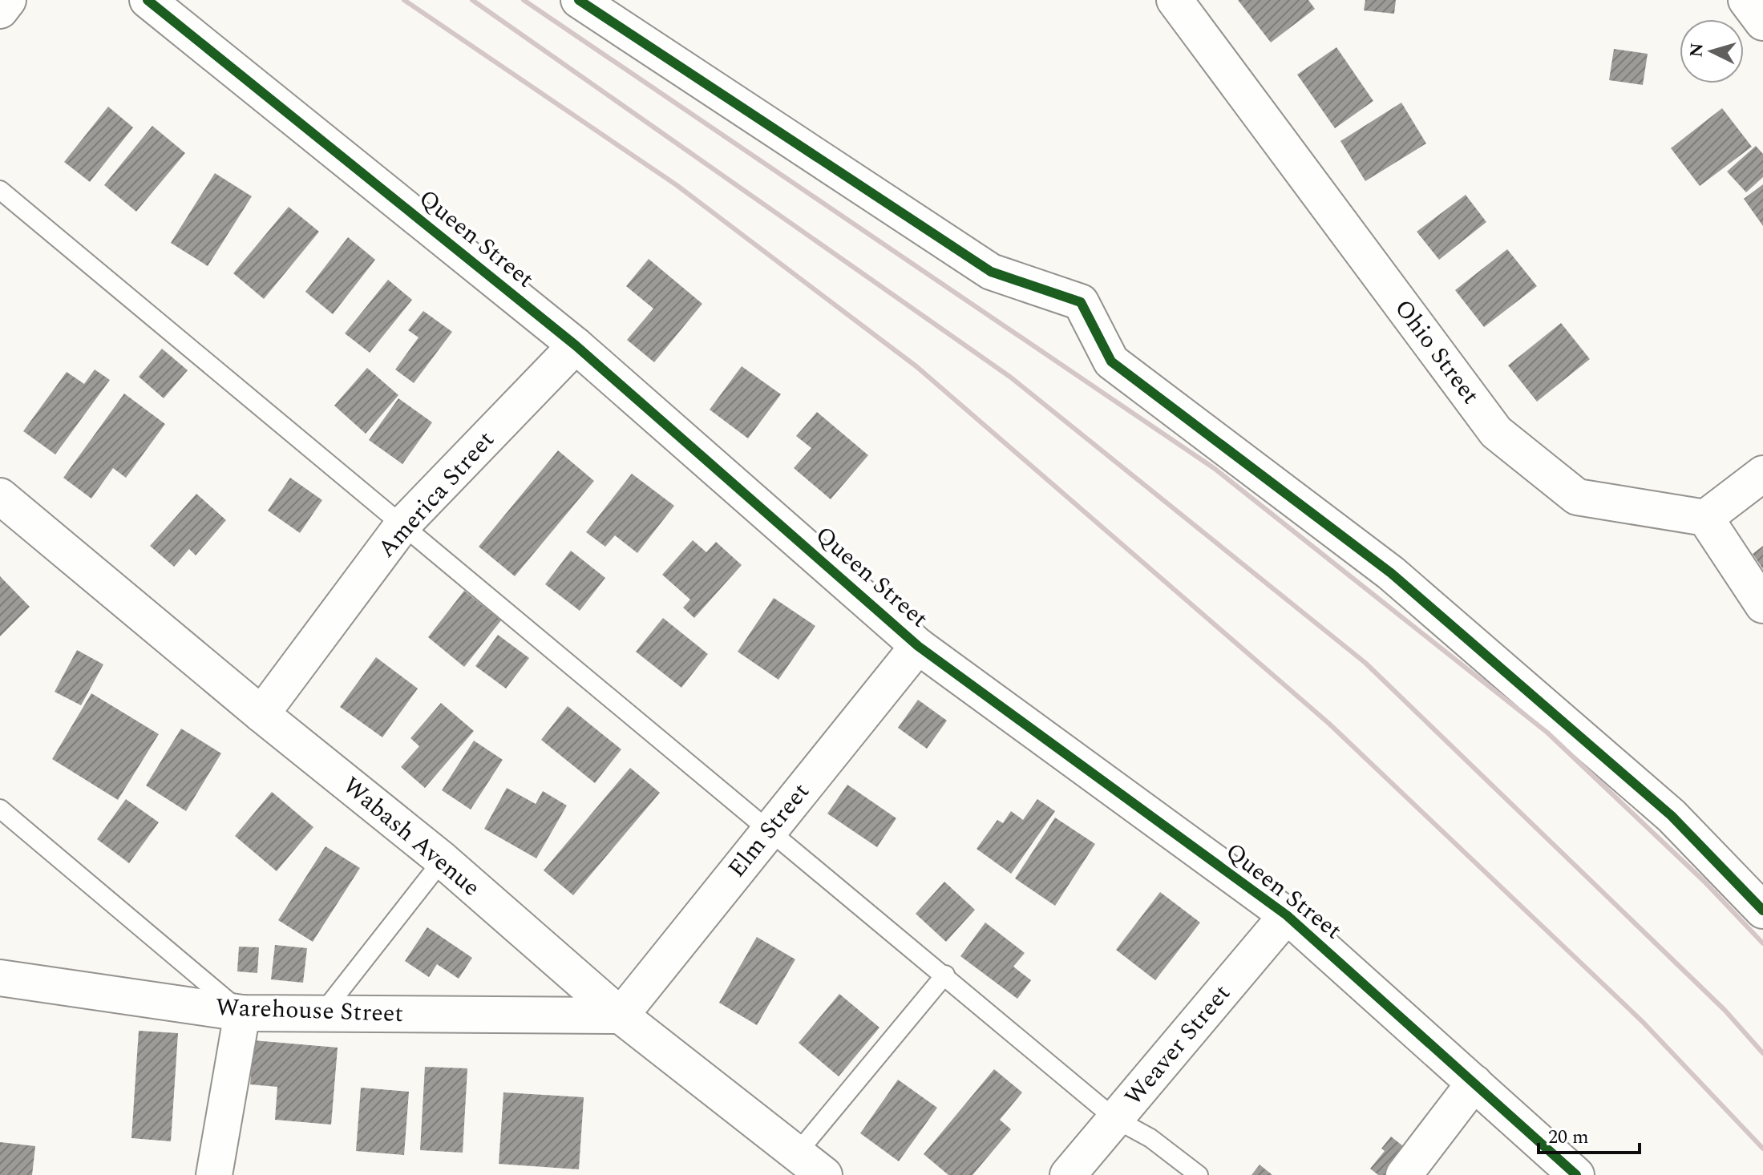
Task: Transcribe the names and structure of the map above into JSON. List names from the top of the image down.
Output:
{
  "streets": {
    "street": [
      "Queen Street",
      "Ohio Street",
      "America Street",
      "Elm Street",
      "Wabash Avenue",
      "Warehouse Street",
      "Weaver Street"
    ]
  },
  "crossings": [
    ["Queen Street", "America Street"],
    ["Queen Street", "Elm Street"],
    ["Queen Street", "Weaver Street"],
    ["America Street", "Wabash Avenue"],
    ["Elm Street", "Wabash Avenue"],
    ["Elm Street", "Warehouse Street"],
    ["Wabash Avenue", "Warehouse Street"]
  ],
  "scale_bar": "20 m",
  "north": "left"
}
